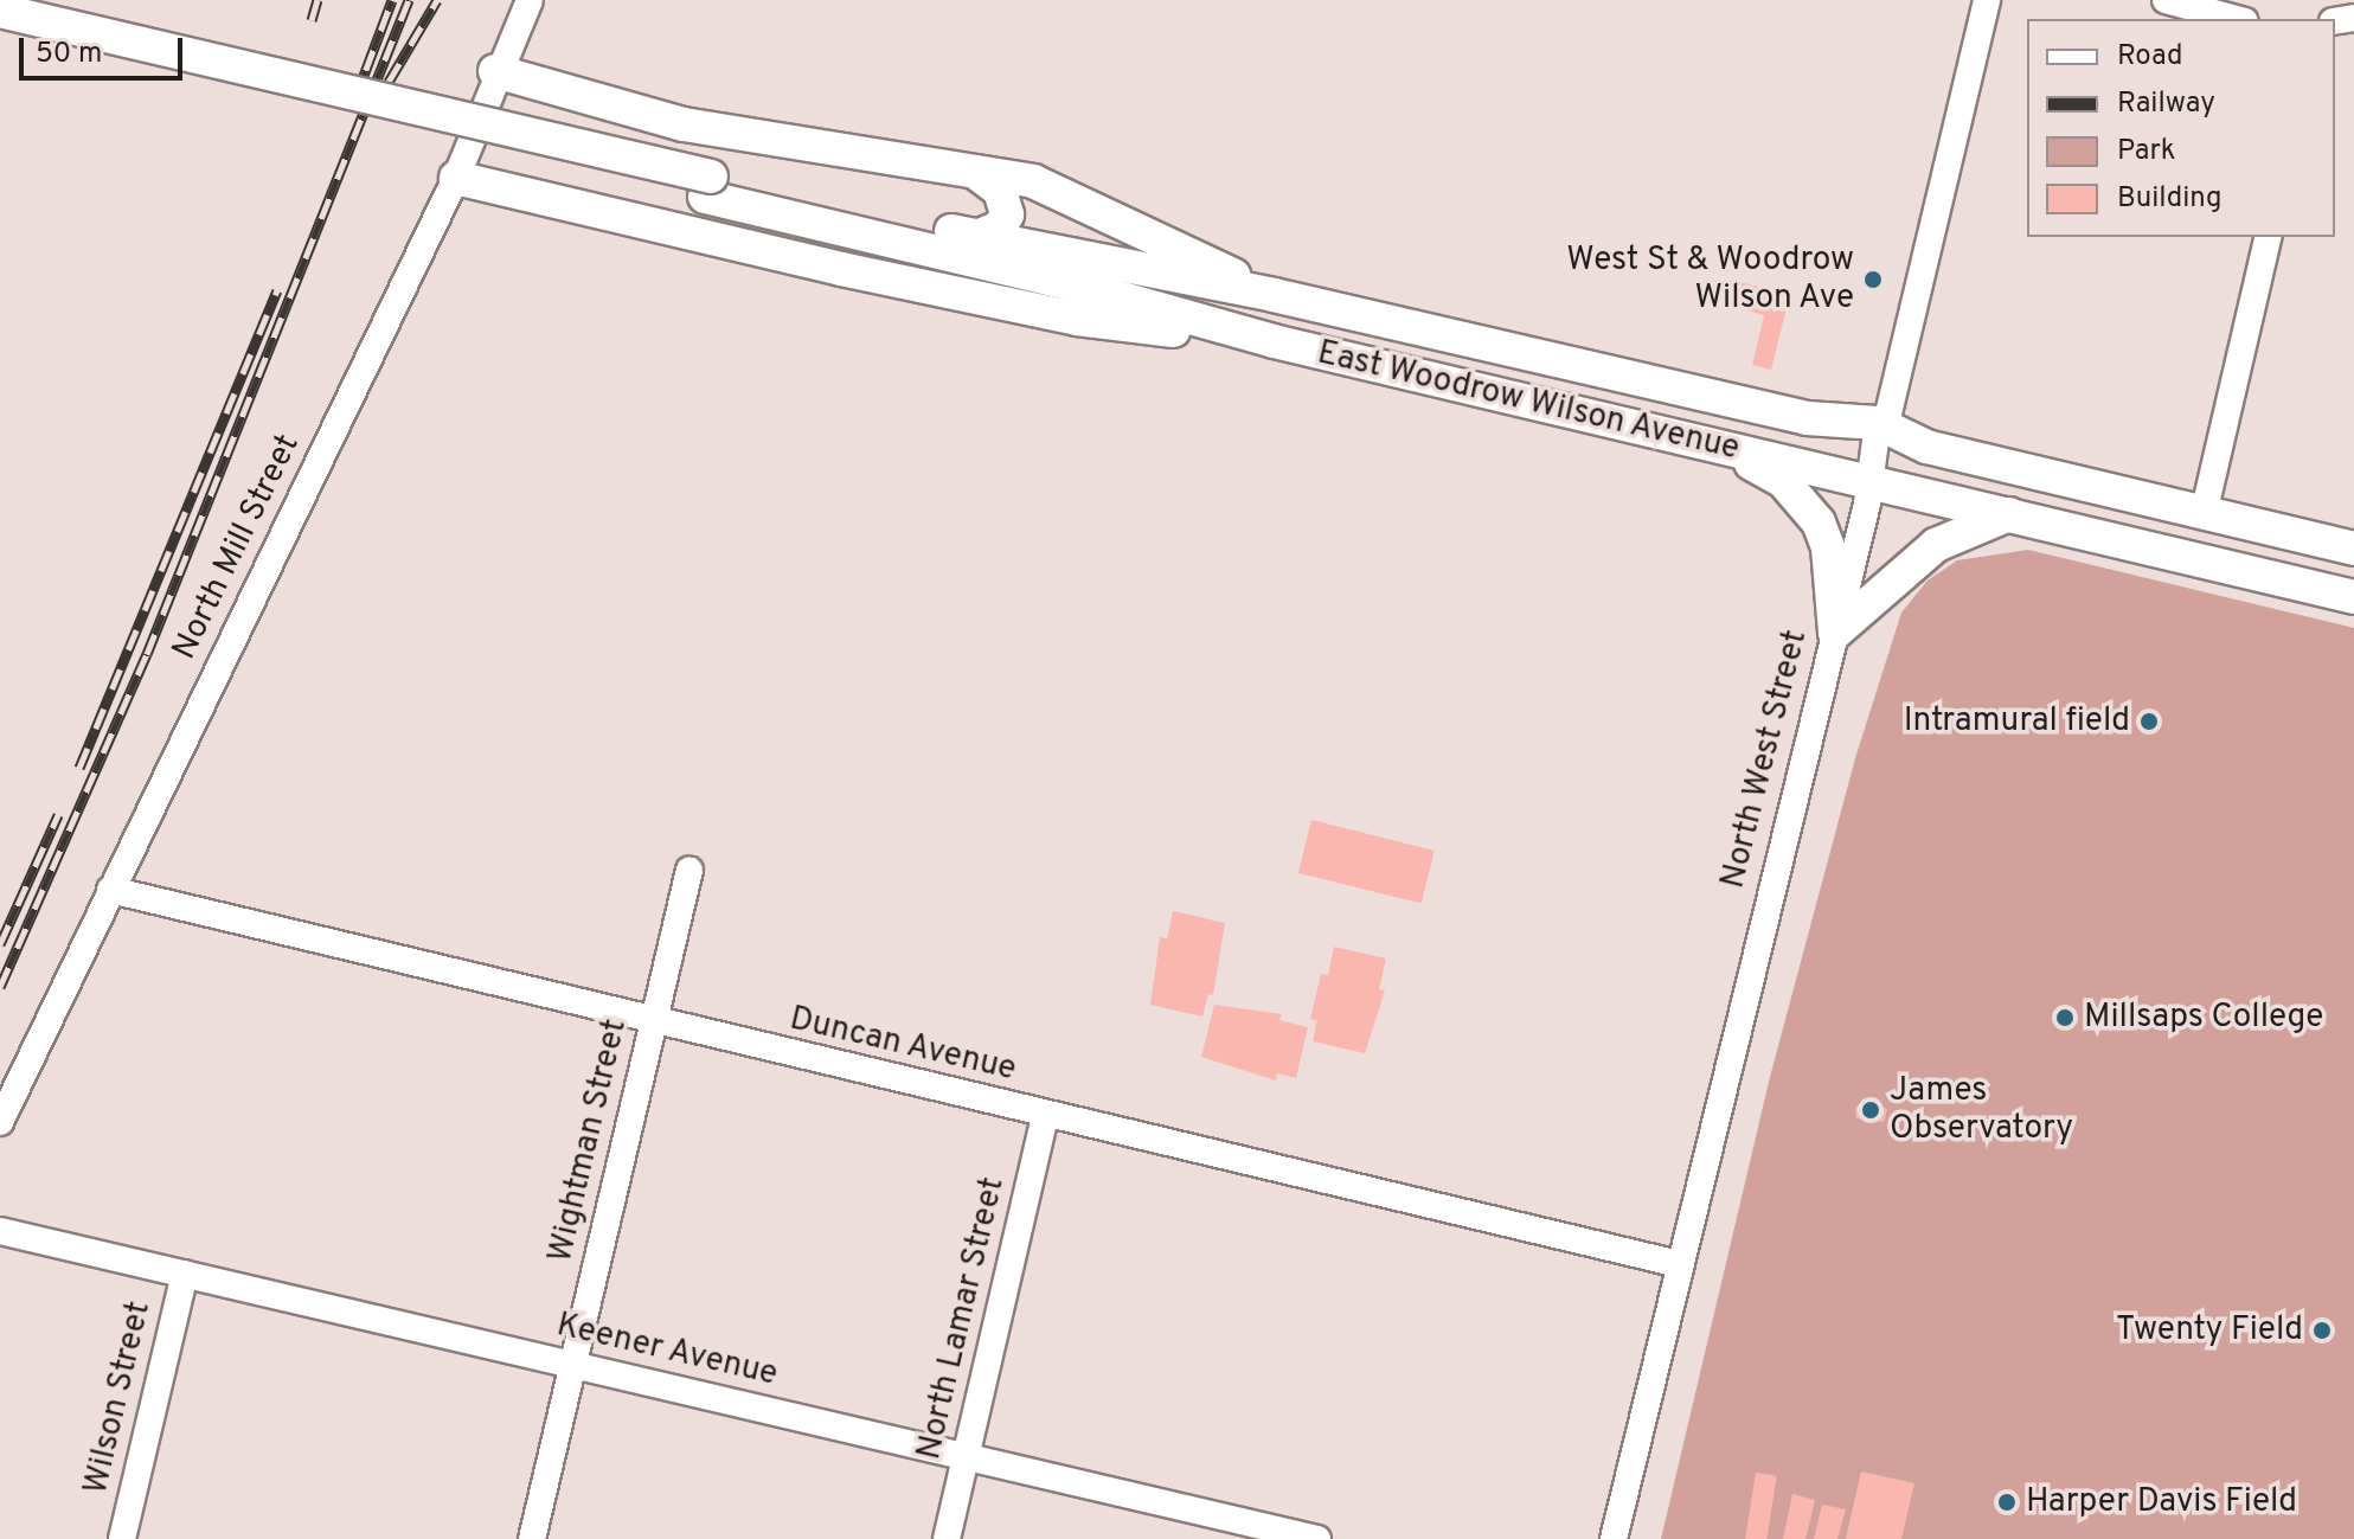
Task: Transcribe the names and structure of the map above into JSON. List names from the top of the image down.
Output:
{
  "streets": {
    "main road": ["East Woodrow Wilson Avenue"],
    "street": [
      "North Mill Street",
      "North West Street",
      "Duncan Avenue",
      "Wightman Street",
      "North Lamar Street",
      "Keener Avenue",
      "Wilson Street"
    ]
  },
  "crossings": [
    ["East Woodrow Wilson Avenue", "North West Street"],
    ["North Mill Street", "Duncan Avenue"],
    ["North West Street", "Duncan Avenue"],
    ["Duncan Avenue", "Wightman Street"],
    ["Duncan Avenue", "North Lamar Street"],
    ["Wightman Street", "Keener Avenue"],
    ["North Lamar Street", "Keener Avenue"],
    ["Keener Avenue", "Wilson Street"]
  ],
  "places": [
    "West St & Woodrow Wilson Ave",
    "Intramural field",
    "Millsaps College",
    "James Observatory",
    "Twenty Field",
    "Harper Davis Field"
  ],
  "legend": [
    "Road",
    "Railway",
    "Park",
    "Building"
  ],
  "scale_bar": "50 m"
}
